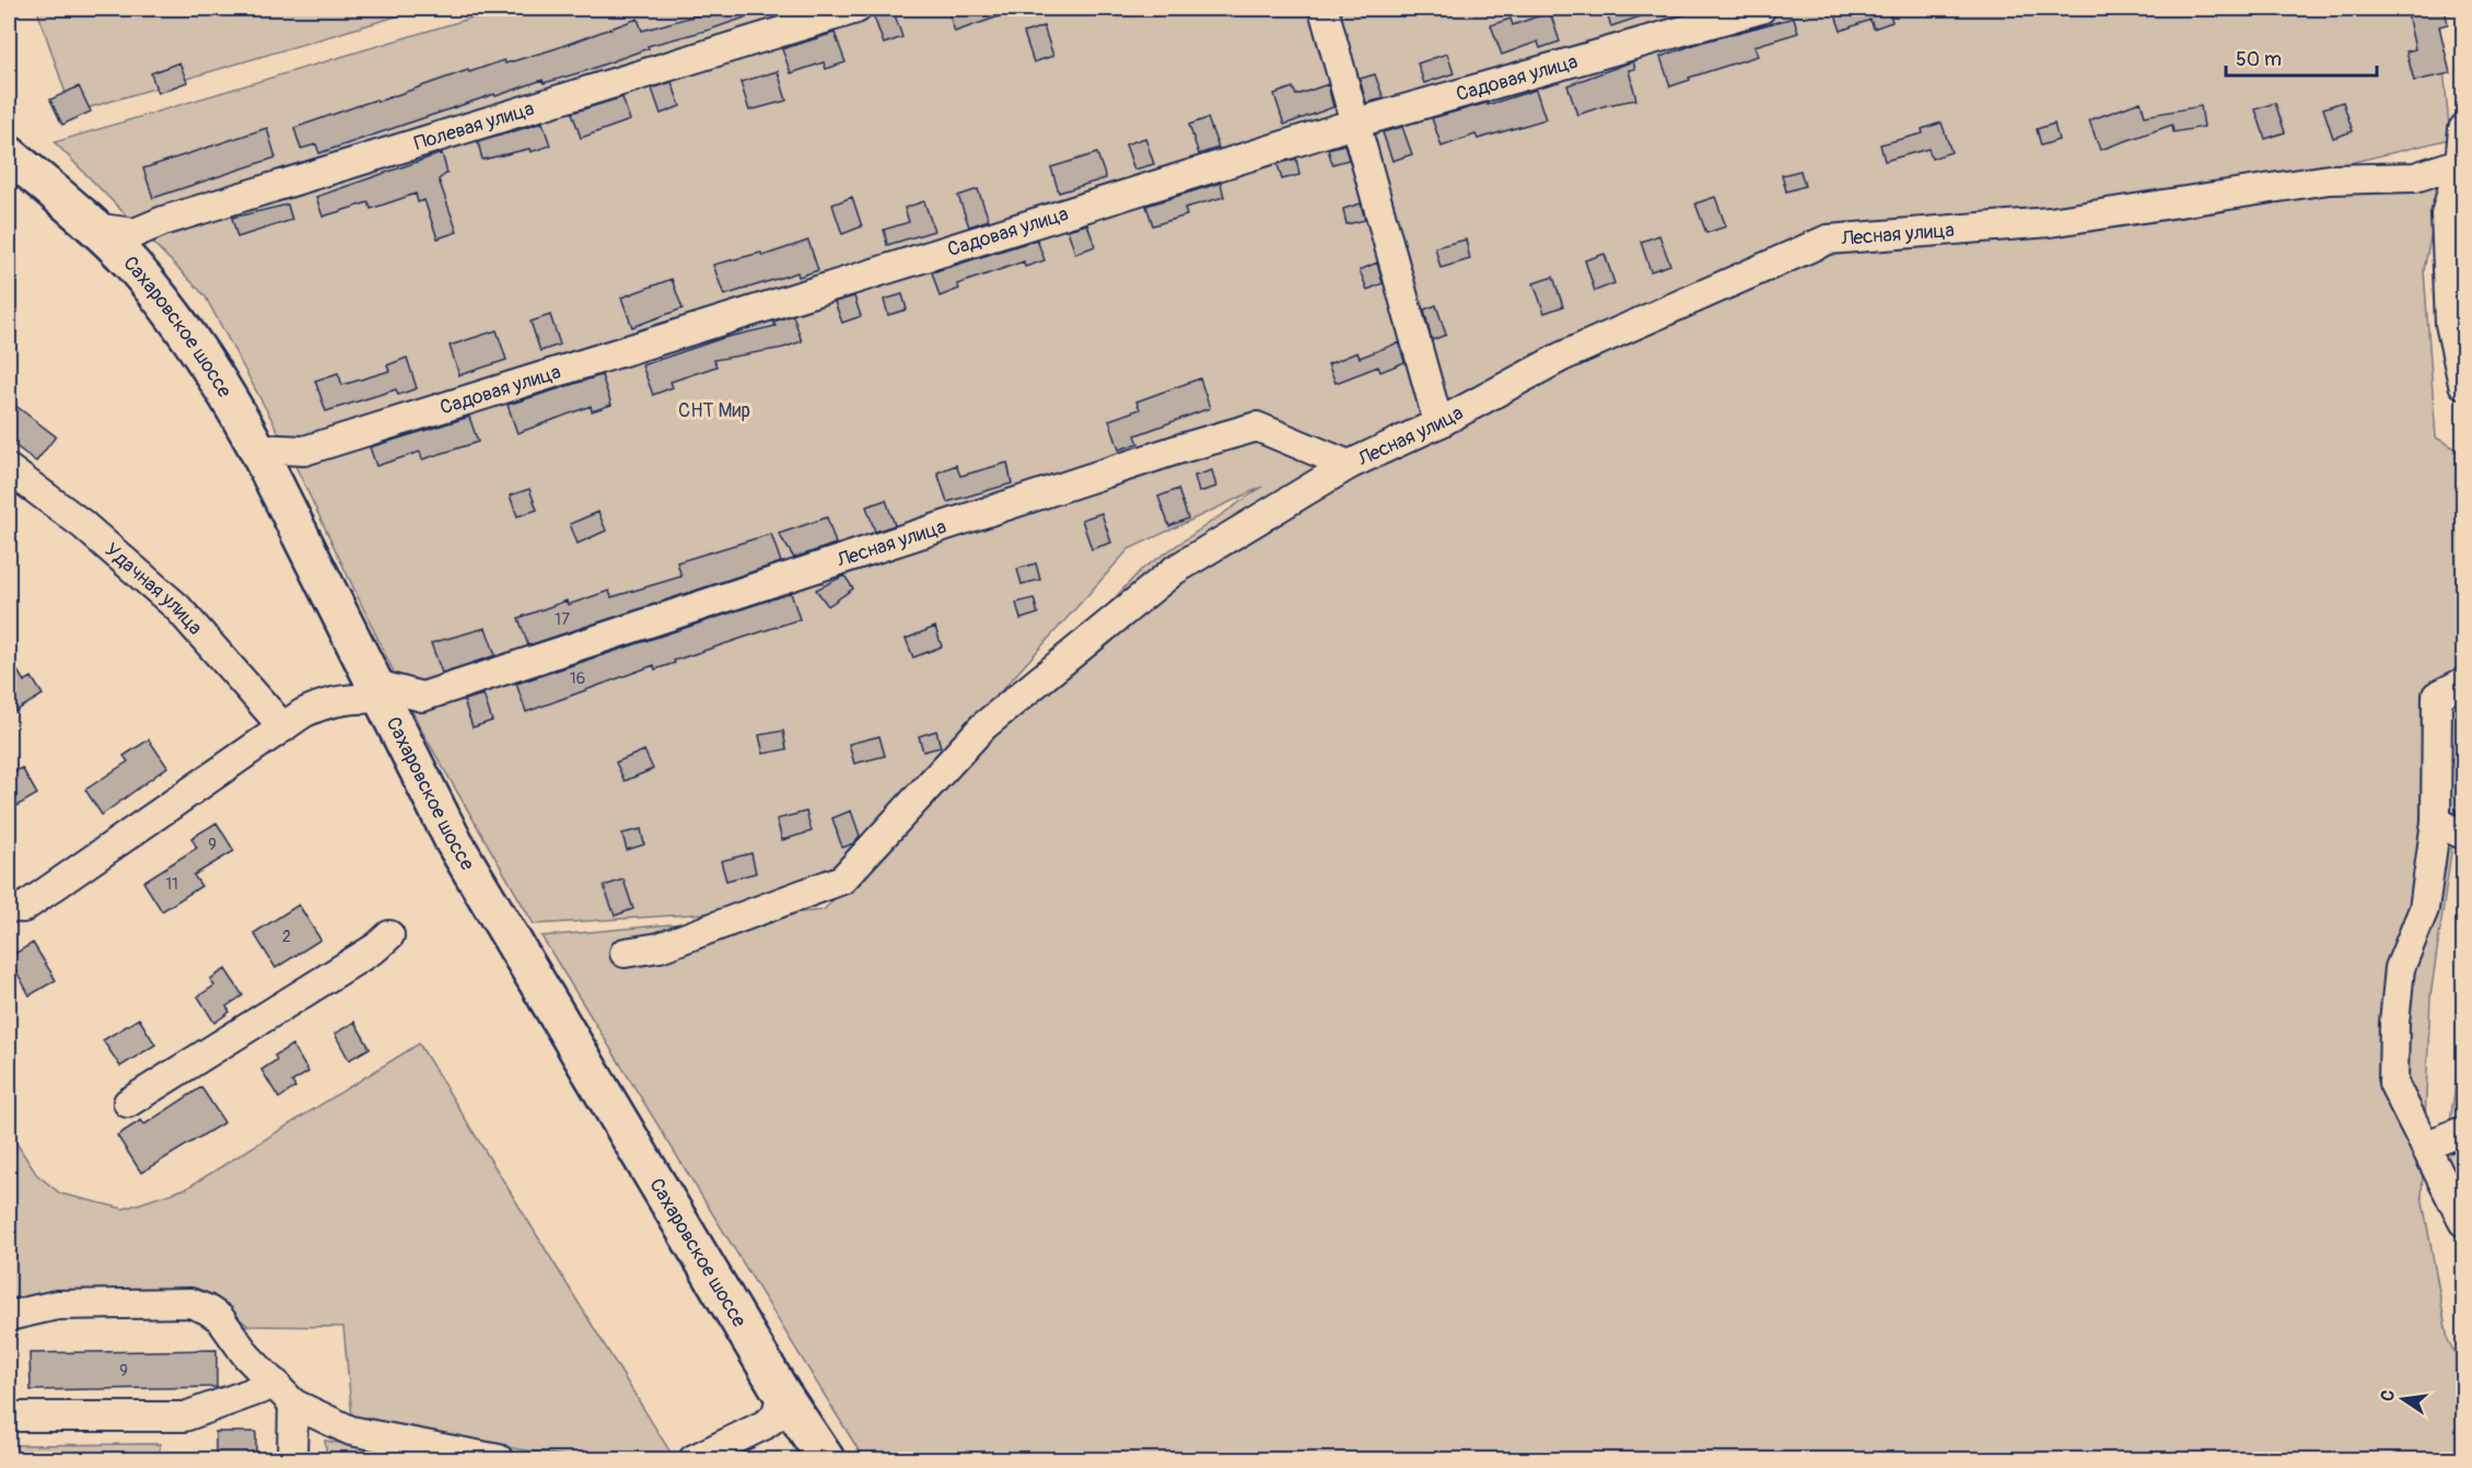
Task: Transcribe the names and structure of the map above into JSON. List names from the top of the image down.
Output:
{
  "streets": {
    "main road": ["Сахаровское шоссе"],
    "street": [
      "Садовая улица",
      "Полевая улица",
      "Лесная улица",
      "Удачная улица"
    ]
  },
  "crossings": [
    ["Садовая улица", "Сахаровское шоссе"],
    ["Полевая улица", "Сахаровское шоссе"],
    ["Лесная улица", "Сахаровское шоссе"]
  ],
  "parks": ["СНТ Мир"],
  "house_numbers": [
    "17",
    "16",
    "9",
    "11",
    "2",
    "9"
  ],
  "scale_bar": "50 m",
  "north": "left"
}
